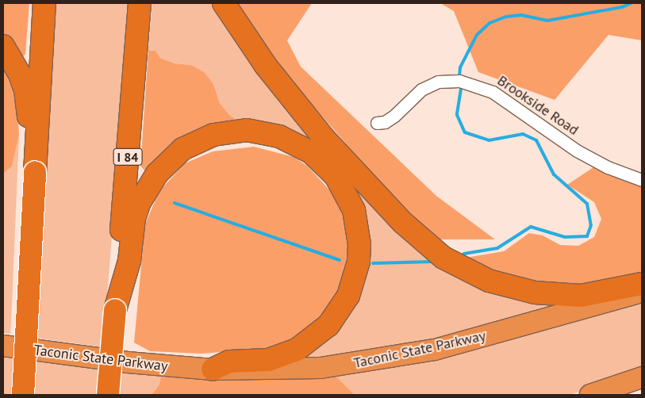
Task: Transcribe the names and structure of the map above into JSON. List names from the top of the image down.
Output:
{
  "streets": {
    "highway": ["I 84", "Taconic State Parkway"],
    "street": ["Brookside Road"]
  }
}
